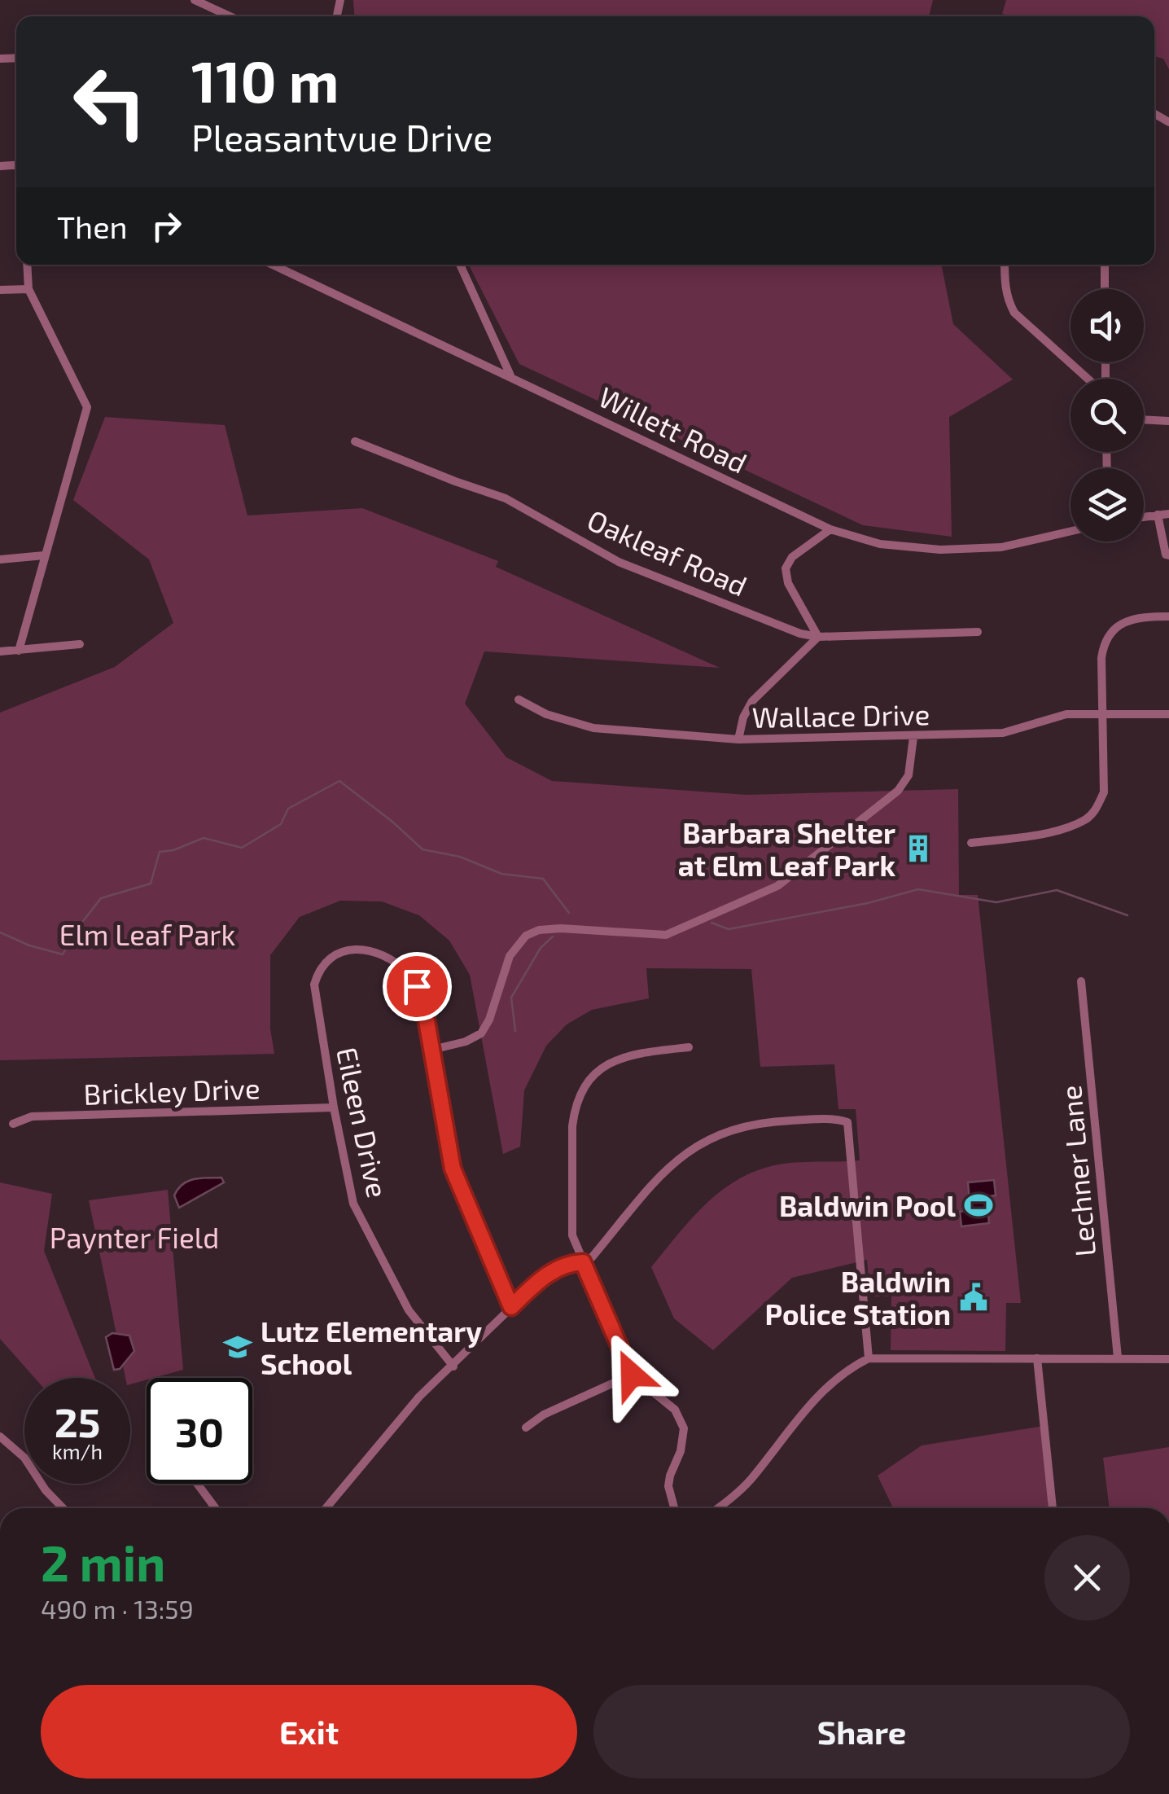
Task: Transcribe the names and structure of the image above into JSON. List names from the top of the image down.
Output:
{
  "streets": {
    "street": [
      "Willett Road",
      "Oakleaf Road",
      "Wallace Drive",
      "Brickley Drive",
      "Eileen Drive",
      "Lechner Lane"
    ]
  },
  "crossings": [
    ["Brickley Drive", "Eileen Drive"]
  ],
  "parks": ["Elm Leaf Park", "Paynter Field"],
  "places": {
    "building": ["Barbara Shelter at Elm Leaf Park"],
    "sports": ["Baldwin Pool"],
    "public building": ["Baldwin Police Station"],
    "school or university": ["Lutz Elementary School"]
  },
  "page": {
    "turn": ["110 m", "Pleasantvue Drive"],
    "then": "Then",
    "speed": "25 km/h",
    "limit": "30",
    "heading": ["2 min", "490 m · 13:59"],
    "buttons": ["Exit", "Share"]
  }
}
